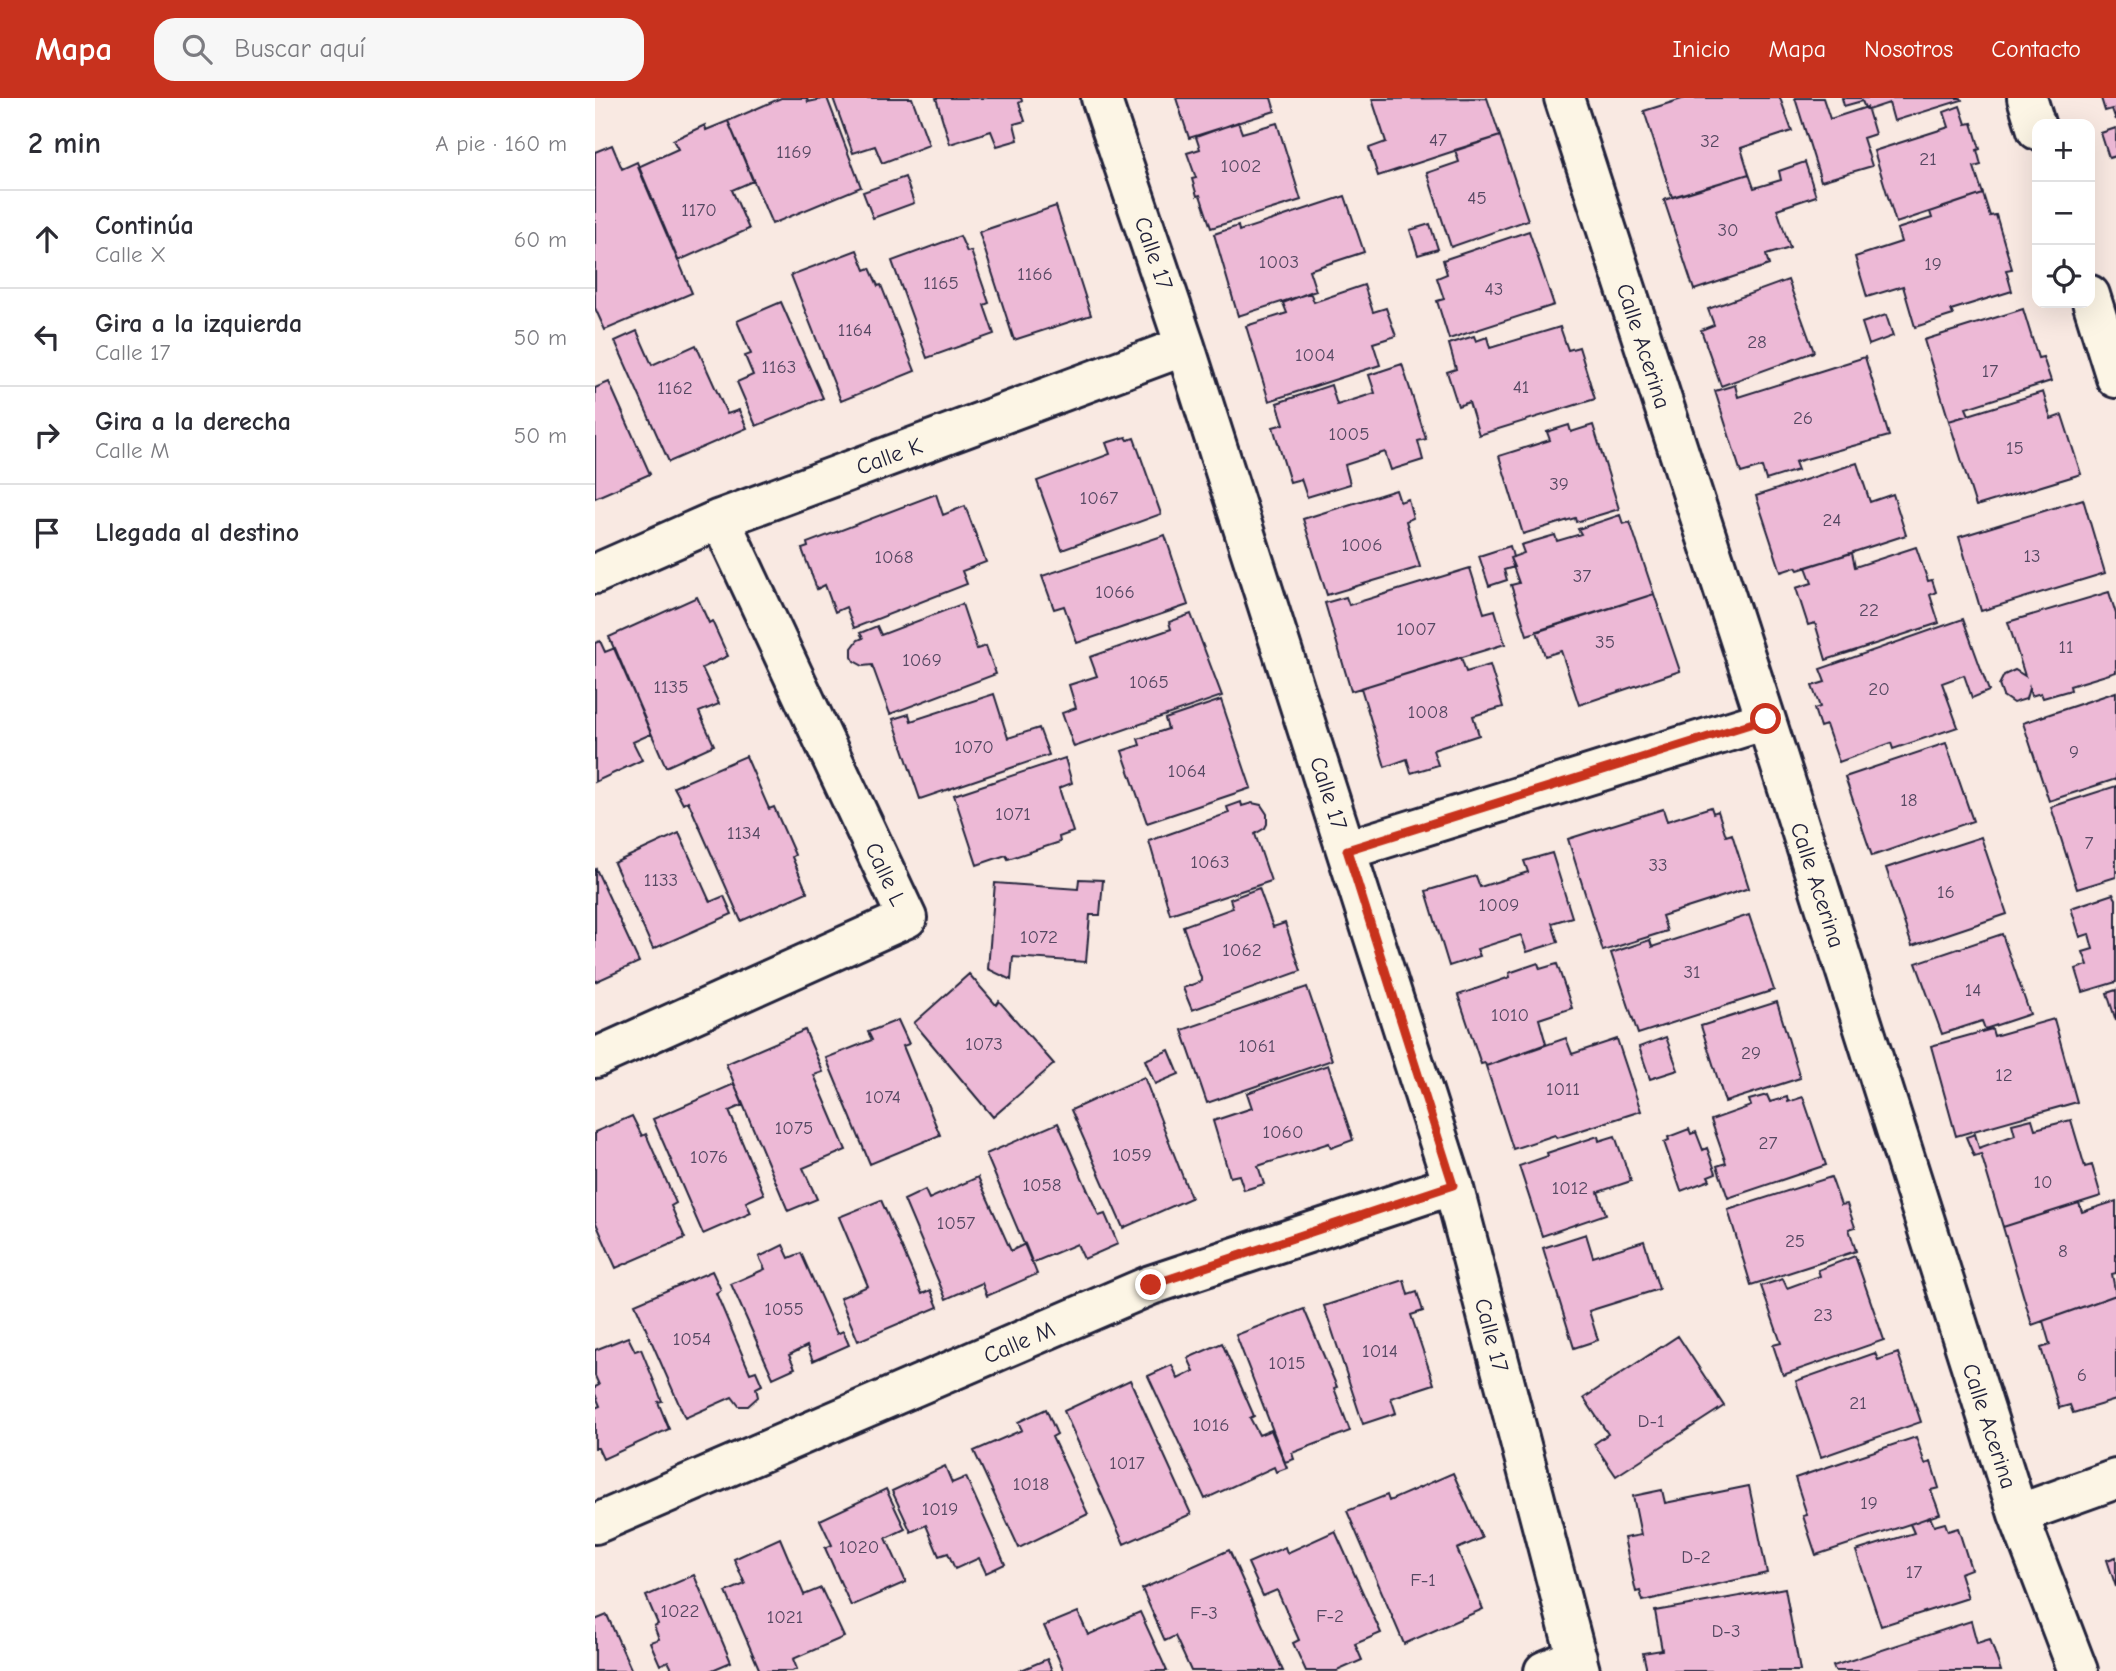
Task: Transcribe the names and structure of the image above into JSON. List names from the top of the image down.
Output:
{
  "streets": {
    "street": [
      "Calle 17",
      "Calle Acerina",
      "Calle K",
      "Calle L",
      "Calle M"
    ]
  },
  "crossings": [
    ["Calle 17", "Calle K"],
    ["Calle 17", "Calle M"],
    ["Calle K", "Calle L"]
  ],
  "house_numbers": [
    "47",
    "32",
    "1169",
    "21",
    "1002",
    "45",
    "1170",
    "30",
    "1003",
    "19",
    "1166",
    "1165",
    "43",
    "1164",
    "28",
    "1004",
    "1163",
    "17",
    "41",
    "1162",
    "26",
    "1005",
    "15",
    "39",
    "1067",
    "24",
    "1006",
    "13",
    "1068",
    "37",
    "1066",
    "22",
    "1007",
    "35",
    "11",
    "1069",
    "1065",
    "1135",
    "20",
    "1008",
    "1070",
    "9",
    "1064",
    "18",
    "1071",
    "1134",
    "7",
    "1063",
    "33",
    "1133",
    "16",
    "1009",
    "1072",
    "1062",
    "31",
    "14",
    "1010",
    "1073",
    "1061",
    "29",
    "12",
    "1011",
    "1074",
    "1075",
    "1060",
    "27",
    "1059",
    "1076",
    "10",
    "1058",
    "1012",
    "1057",
    "25",
    "8",
    "1055",
    "23",
    "1054",
    "1014",
    "1015",
    "6",
    "21",
    "D-1",
    "1016",
    "1017",
    "1018",
    "19",
    "1019",
    "1020",
    "D-2",
    "17",
    "F-1",
    "1022",
    "F-3",
    "F-2",
    "1021",
    "D-3"
  ],
  "page": {
    "header": "Mapa",
    "search": "Buscar aquí",
    "nav": [
      "Inicio",
      "Mapa",
      "Nosotros",
      "Contacto"
    ],
    "heading": ["2 min", "A pie · 160 m"],
    "map_buttons": ["+", "−"],
    "list": [
      ["Continúa", "Calle X", "60 m"],
      ["Gira a la izquierda", "Calle 17", "50 m"],
      ["Gira a la derecha", "Calle M", "50 m"],
      "Llegada al destino"
    ]
  }
}
